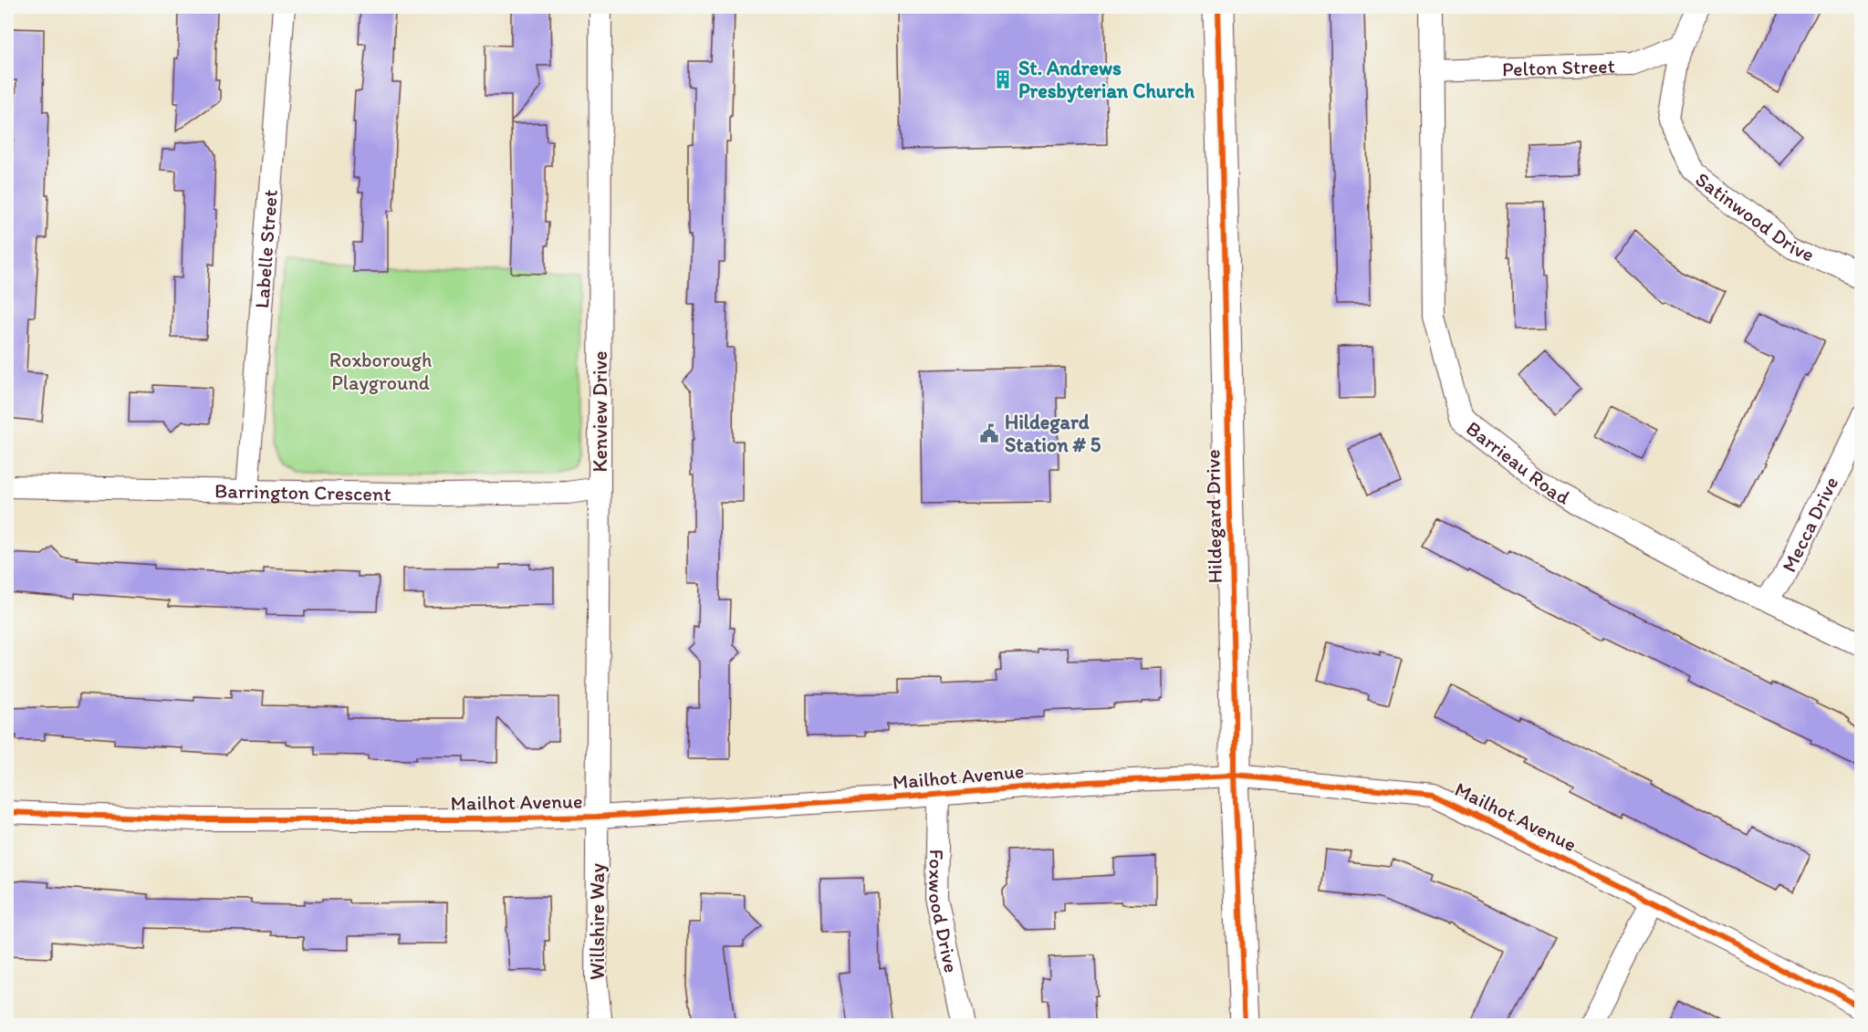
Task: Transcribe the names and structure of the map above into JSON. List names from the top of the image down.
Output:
{
  "streets": {
    "street": [
      "Pelton Street",
      "Satinwood Drive",
      "Labelle Street",
      "Kenview Drive",
      "Barrieau Road",
      "Barrington Crescent",
      "Hildegard Drive",
      "Mecca Drive",
      "Mailhot Avenue",
      "Foxwood Drive",
      "Willshire Way"
    ]
  },
  "crossings": [
    ["Pelton Street", "Satinwood Drive"],
    ["Pelton Street", "Barrieau Road"],
    ["Labelle Street", "Barrington Crescent"],
    ["Kenview Drive", "Barrington Crescent"],
    ["Kenview Drive", "Mailhot Avenue"],
    ["Kenview Drive", "Willshire Way"],
    ["Barrieau Road", "Mecca Drive"],
    ["Hildegard Drive", "Mailhot Avenue"],
    ["Mailhot Avenue", "Foxwood Drive"],
    ["Mailhot Avenue", "Willshire Way"]
  ],
  "parks": ["Roxborough Playground"],
  "places": {
    "building": ["St. Andrews Presbyterian Church"],
    "public building": ["Hildegard Station # 5"]
  }
}
